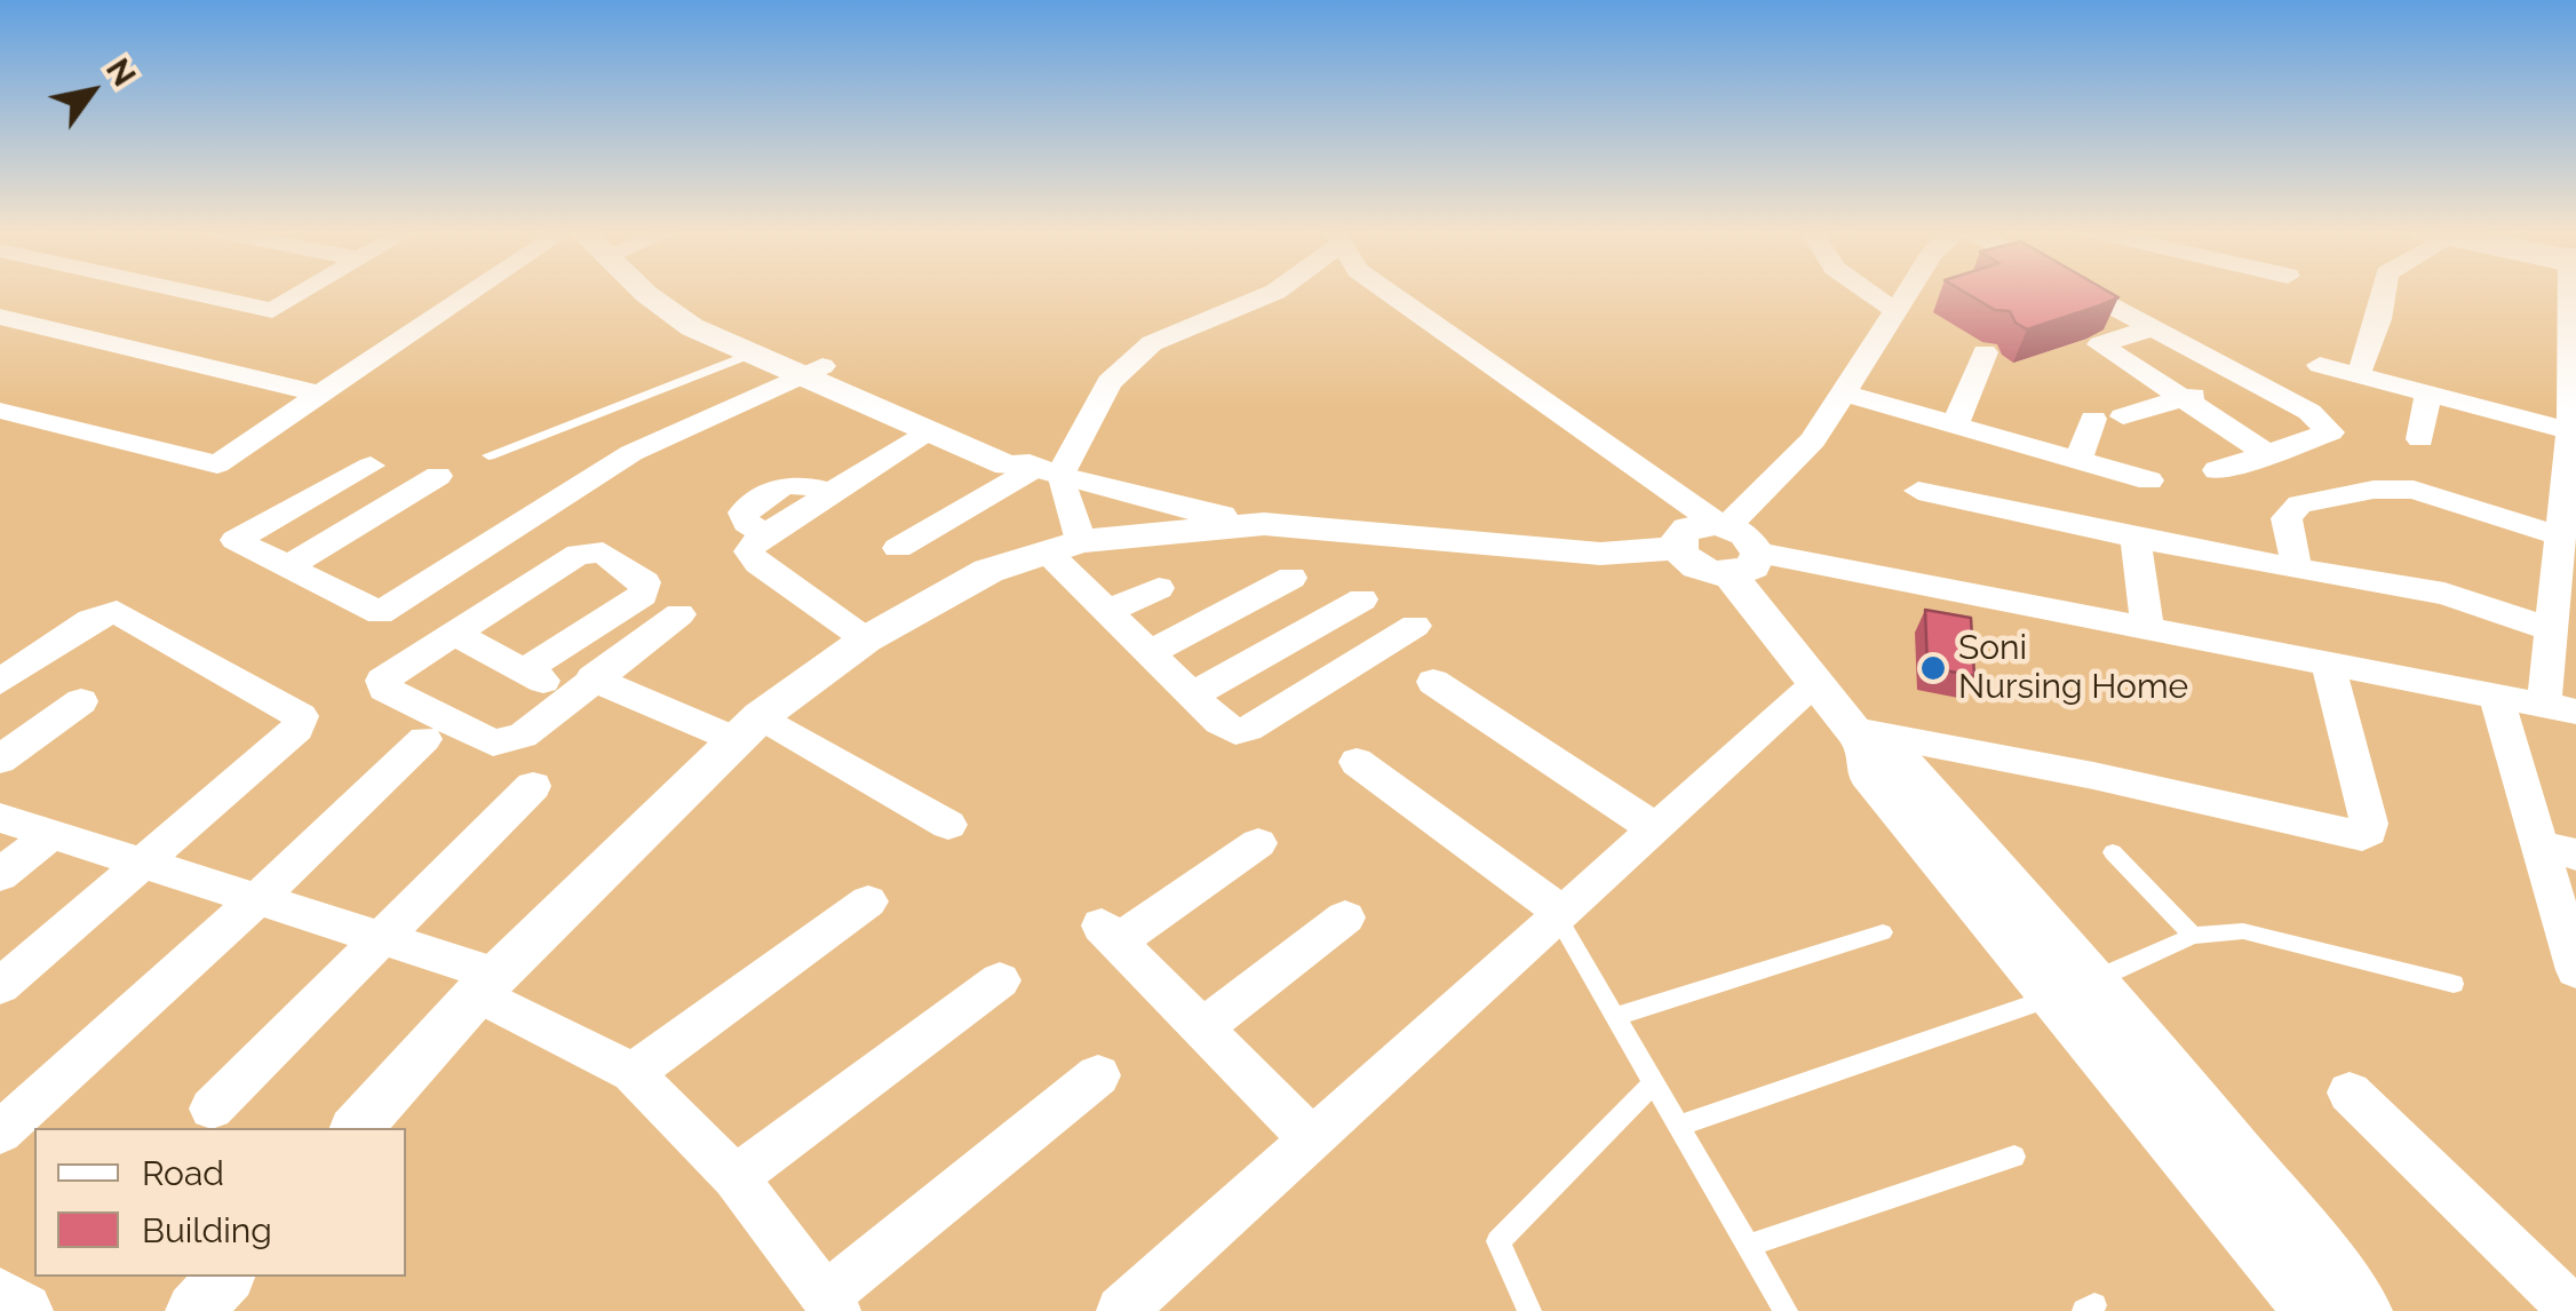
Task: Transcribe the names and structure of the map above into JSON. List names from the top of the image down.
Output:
{
  "places": ["Soni Nursing Home"],
  "legend": ["Road", "Building"],
  "north": "top right"
}
